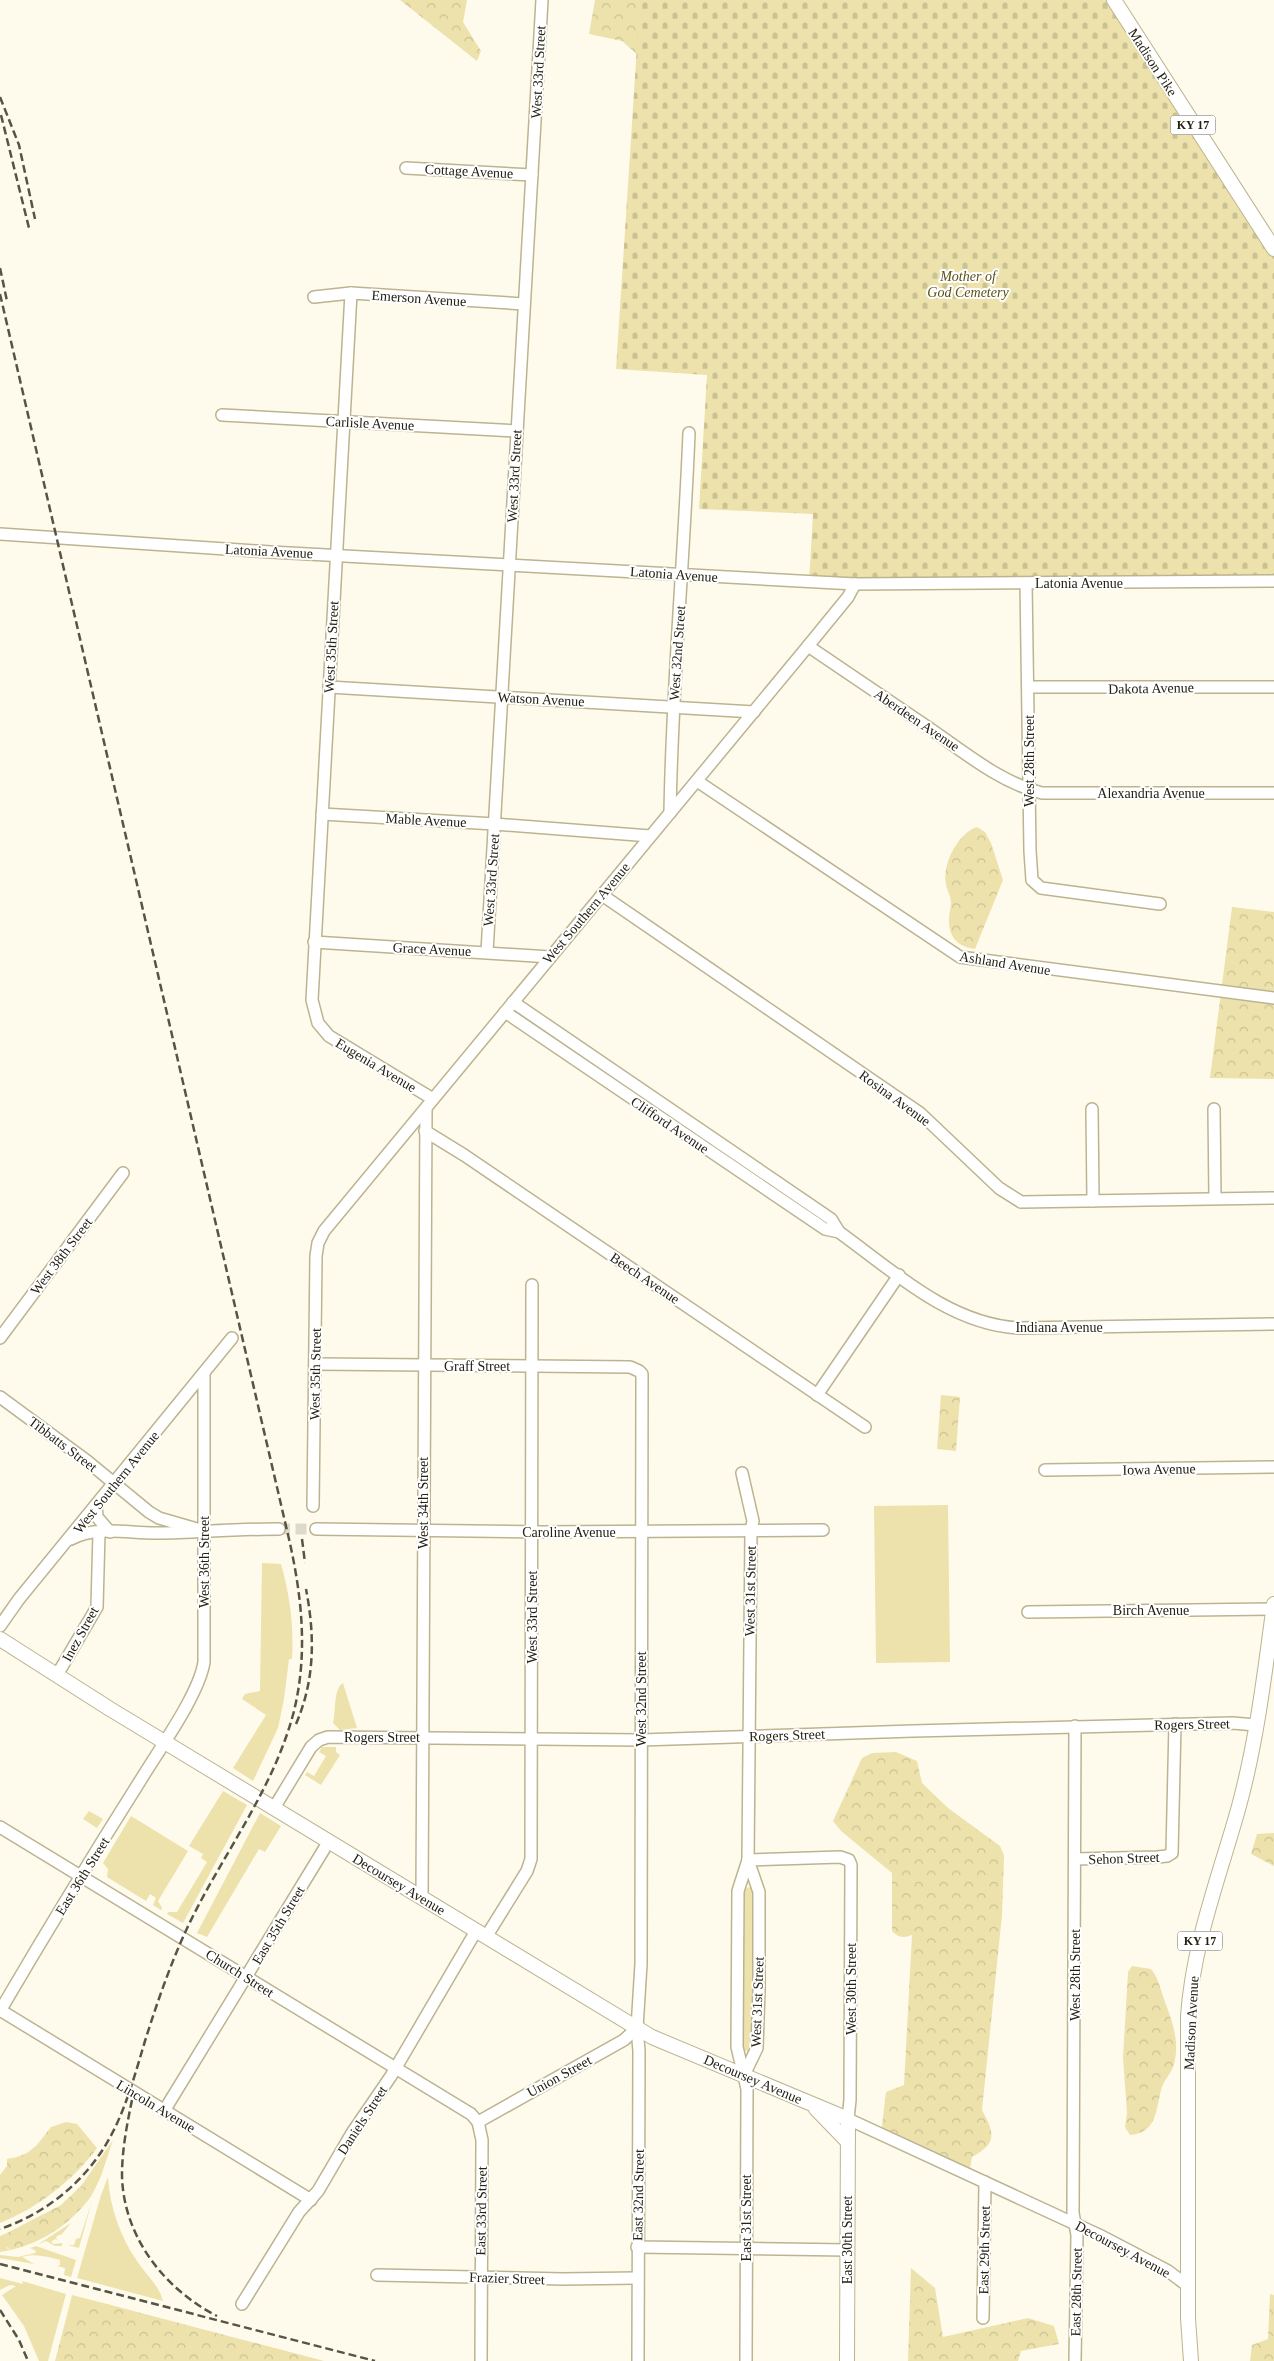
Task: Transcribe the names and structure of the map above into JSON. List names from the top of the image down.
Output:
{
  "streets": {
    "main road": [
      "Madison Pike",
      "KY 17",
      "Decoursey Avenue",
      "Madison Avenue",
      "East 30th Street"
    ],
    "street": [
      "West 33rd Street",
      "Cottage Avenue",
      "Emerson Avenue",
      "Carlisle Avenue",
      "Latonia Avenue",
      "West 35th Street",
      "West 32nd Street",
      "Dakota Avenue",
      "Watson Avenue",
      "Aberdeen Avenue",
      "West 28th Street",
      "Alexandria Avenue",
      "Mable Avenue",
      "West Southern Avenue",
      "Grace Avenue",
      "Ashland Avenue",
      "Eugenia Avenue",
      "Rosina Avenue",
      "Clifford Avenue",
      "West 38th Street",
      "Beech Avenue",
      "Indiana Avenue",
      "Graff Street",
      "Tibbatts Street",
      "Iowa Avenue",
      "West 34th Street",
      "Caroline Avenue",
      "West 36th Street",
      "West 31st Street",
      "Birch Avenue",
      "Inez Street",
      "Rogers Street",
      "Sehon Street",
      "East 36th Street",
      "East 35th Street",
      "Church Street",
      "West 30th Street",
      "Union Street",
      "Lincoln Avenue",
      "Daniels Street",
      "East 32nd Street",
      "East 33rd Street",
      "East 31st Street",
      "East 29th Street",
      "Frazier Street",
      "East 28th Street"
    ]
  },
  "crossings": [
    ["West 33rd Street", "Cottage Avenue"],
    ["West 33rd Street", "Emerson Avenue"],
    ["West 33rd Street", "Carlisle Avenue"],
    ["West 33rd Street", "Latonia Avenue"],
    ["West 33rd Street", "Watson Avenue"],
    ["West 33rd Street", "Mable Avenue"],
    ["West 33rd Street", "Grace Avenue"],
    ["West 33rd Street", "Graff Street"],
    ["West 33rd Street", "Caroline Avenue"],
    ["West 33rd Street", "Rogers Street"],
    ["West 33rd Street", "Decoursey Avenue"],
    ["West 33rd Street", "Daniels Street"],
    ["Emerson Avenue", "West 35th Street"],
    ["Carlisle Avenue", "West 35th Street"],
    ["Latonia Avenue", "West 35th Street"],
    ["Latonia Avenue", "West 32nd Street"],
    ["Latonia Avenue", "West 28th Street"],
    ["Latonia Avenue", "West Southern Avenue"],
    ["West 35th Street", "Watson Avenue"],
    ["West 35th Street", "Mable Avenue"],
    ["West 35th Street", "West Southern Avenue"],
    ["West 35th Street", "Grace Avenue"],
    ["West 35th Street", "Eugenia Avenue"],
    ["West 35th Street", "Graff Street"],
    ["West 32nd Street", "Watson Avenue"],
    ["West 32nd Street", "West Southern Avenue"],
    ["West 32nd Street", "Graff Street"],
    ["West 32nd Street", "Caroline Avenue"],
    ["West 32nd Street", "Rogers Street"],
    ["West 32nd Street", "Decoursey Avenue"],
    ["West 32nd Street", "Union Street"],
    ["West 32nd Street", "East 32nd Street"],
    ["Dakota Avenue", "West 28th Street"],
    ["Watson Avenue", "West Southern Avenue"],
    ["Aberdeen Avenue", "West 28th Street"],
    ["Aberdeen Avenue", "Alexandria Avenue"],
    ["Aberdeen Avenue", "West Southern Avenue"],
    ["West 28th Street", "Alexandria Avenue"],
    ["West 28th Street", "Rogers Street"],
    ["West 28th Street", "Sehon Street"],
    ["West 28th Street", "Decoursey Avenue"],
    ["West 28th Street", "East 28th Street"],
    ["Mable Avenue", "West Southern Avenue"],
    ["West Southern Avenue", "Grace Avenue"],
    ["West Southern Avenue", "Ashland Avenue"],
    ["West Southern Avenue", "Eugenia Avenue"],
    ["West Southern Avenue", "Rosina Avenue"],
    ["West Southern Avenue", "Clifford Avenue"],
    ["West Southern Avenue", "Tibbatts Street"],
    ["West Southern Avenue", "West 34th Street"],
    ["West Southern Avenue", "West 36th Street"],
    ["Eugenia Avenue", "West 34th Street"],
    ["Clifford Avenue", "Indiana Avenue"],
    ["Beech Avenue", "West 34th Street"],
    ["Graff Street", "West 34th Street"],
    ["Tibbatts Street", "West 36th Street"],
    ["West 34th Street", "Caroline Avenue"],
    ["West 34th Street", "Rogers Street"],
    ["West 34th Street", "Decoursey Avenue"],
    ["Caroline Avenue", "West 31st Street"],
    ["West 36th Street", "East 36th Street"],
    ["West 36th Street", "Decoursey Avenue"],
    ["West 31st Street", "Rogers Street"],
    ["West 31st Street", "Decoursey Avenue"],
    ["West 31st Street", "West 30th Street"],
    ["West 31st Street", "East 31st Street"],
    ["Birch Avenue", "Madison Avenue"],
    ["Inez Street", "Decoursey Avenue"],
    ["Rogers Street", "Sehon Street"],
    ["Rogers Street", "Decoursey Avenue"],
    ["Rogers Street", "Madison Avenue"],
    ["East 36th Street", "Decoursey Avenue"],
    ["East 36th Street", "Church Street"],
    ["East 36th Street", "Lincoln Avenue"],
    ["Decoursey Avenue", "East 35th Street"],
    ["Decoursey Avenue", "West 30th Street"],
    ["Decoursey Avenue", "Madison Avenue"],
    ["Decoursey Avenue", "Union Street"],
    ["Decoursey Avenue", "Daniels Street"],
    ["Decoursey Avenue", "East 32nd Street"],
    ["Decoursey Avenue", "East 31st Street"],
    ["Decoursey Avenue", "East 30th Street"],
    ["Decoursey Avenue", "East 29th Street"],
    ["Decoursey Avenue", "East 28th Street"],
    ["East 35th Street", "Church Street"],
    ["East 35th Street", "Lincoln Avenue"],
    ["Church Street", "Union Street"],
    ["Church Street", "Daniels Street"],
    ["Church Street", "East 33rd Street"],
    ["West 30th Street", "East 30th Street"],
    ["Union Street", "East 32nd Street"],
    ["Union Street", "East 33rd Street"],
    ["Lincoln Avenue", "Daniels Street"],
    ["East 32nd Street", "Frazier Street"],
    ["East 33rd Street", "Frazier Street"]
  ],
  "parks": ["Mother of God Cemetery"]
}
